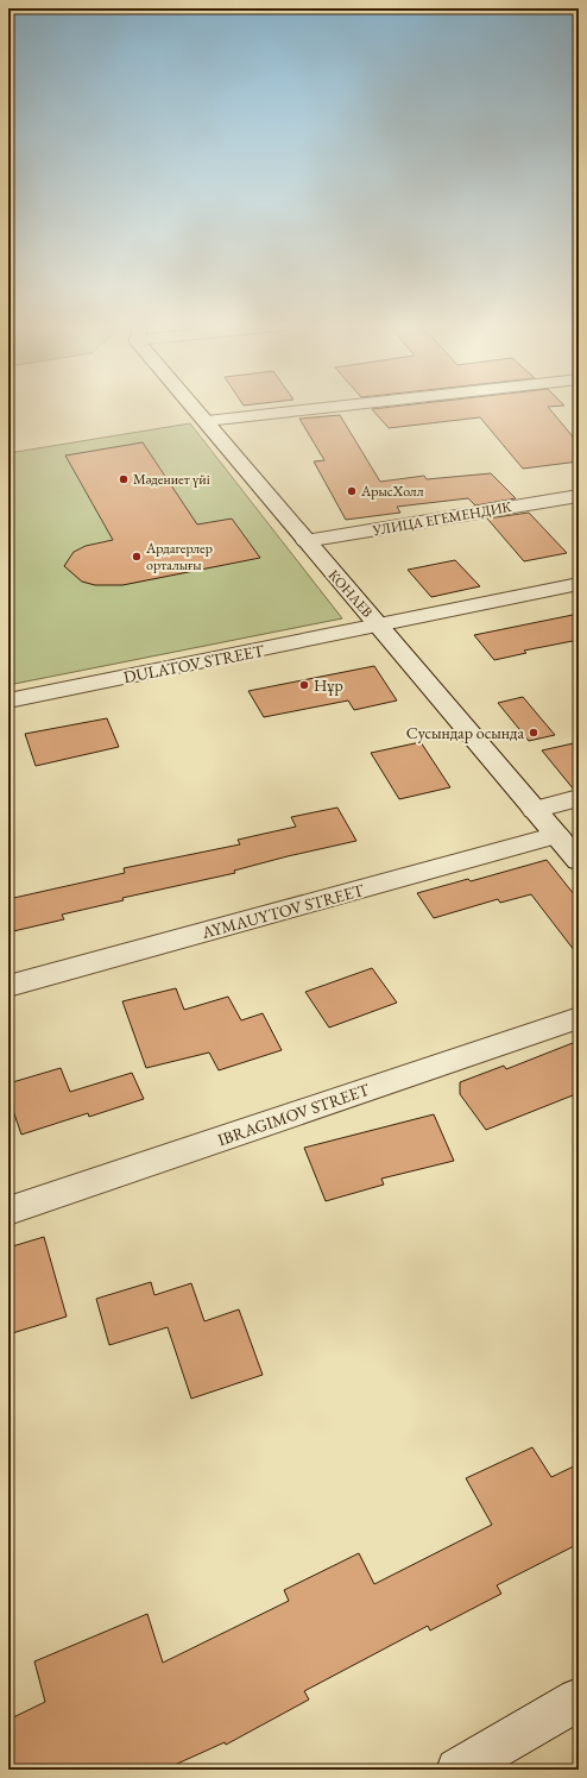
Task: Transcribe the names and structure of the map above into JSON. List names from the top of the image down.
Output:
{
  "streets": {
    "street": [
      "УЛИЦА ЕГЕМЕНДИК",
      "КОНАЕВ",
      "DULATOV STREET",
      "AYMAUYTOV STREET",
      "IBRAGIMOV STREET"
    ]
  },
  "crossings": [
    ["УЛИЦА ЕГЕМЕНДИК", "КОНАЕВ"],
    ["КОНАЕВ", "DULATOV STREET"],
    ["КОНАЕВ", "AYMAUYTOV STREET"]
  ],
  "places": [
    "Mәдениет үйі",
    "АрысХолл",
    "Ардагерлер орталығы",
    "Нұр",
    "Сусындар осында"
  ]
}
